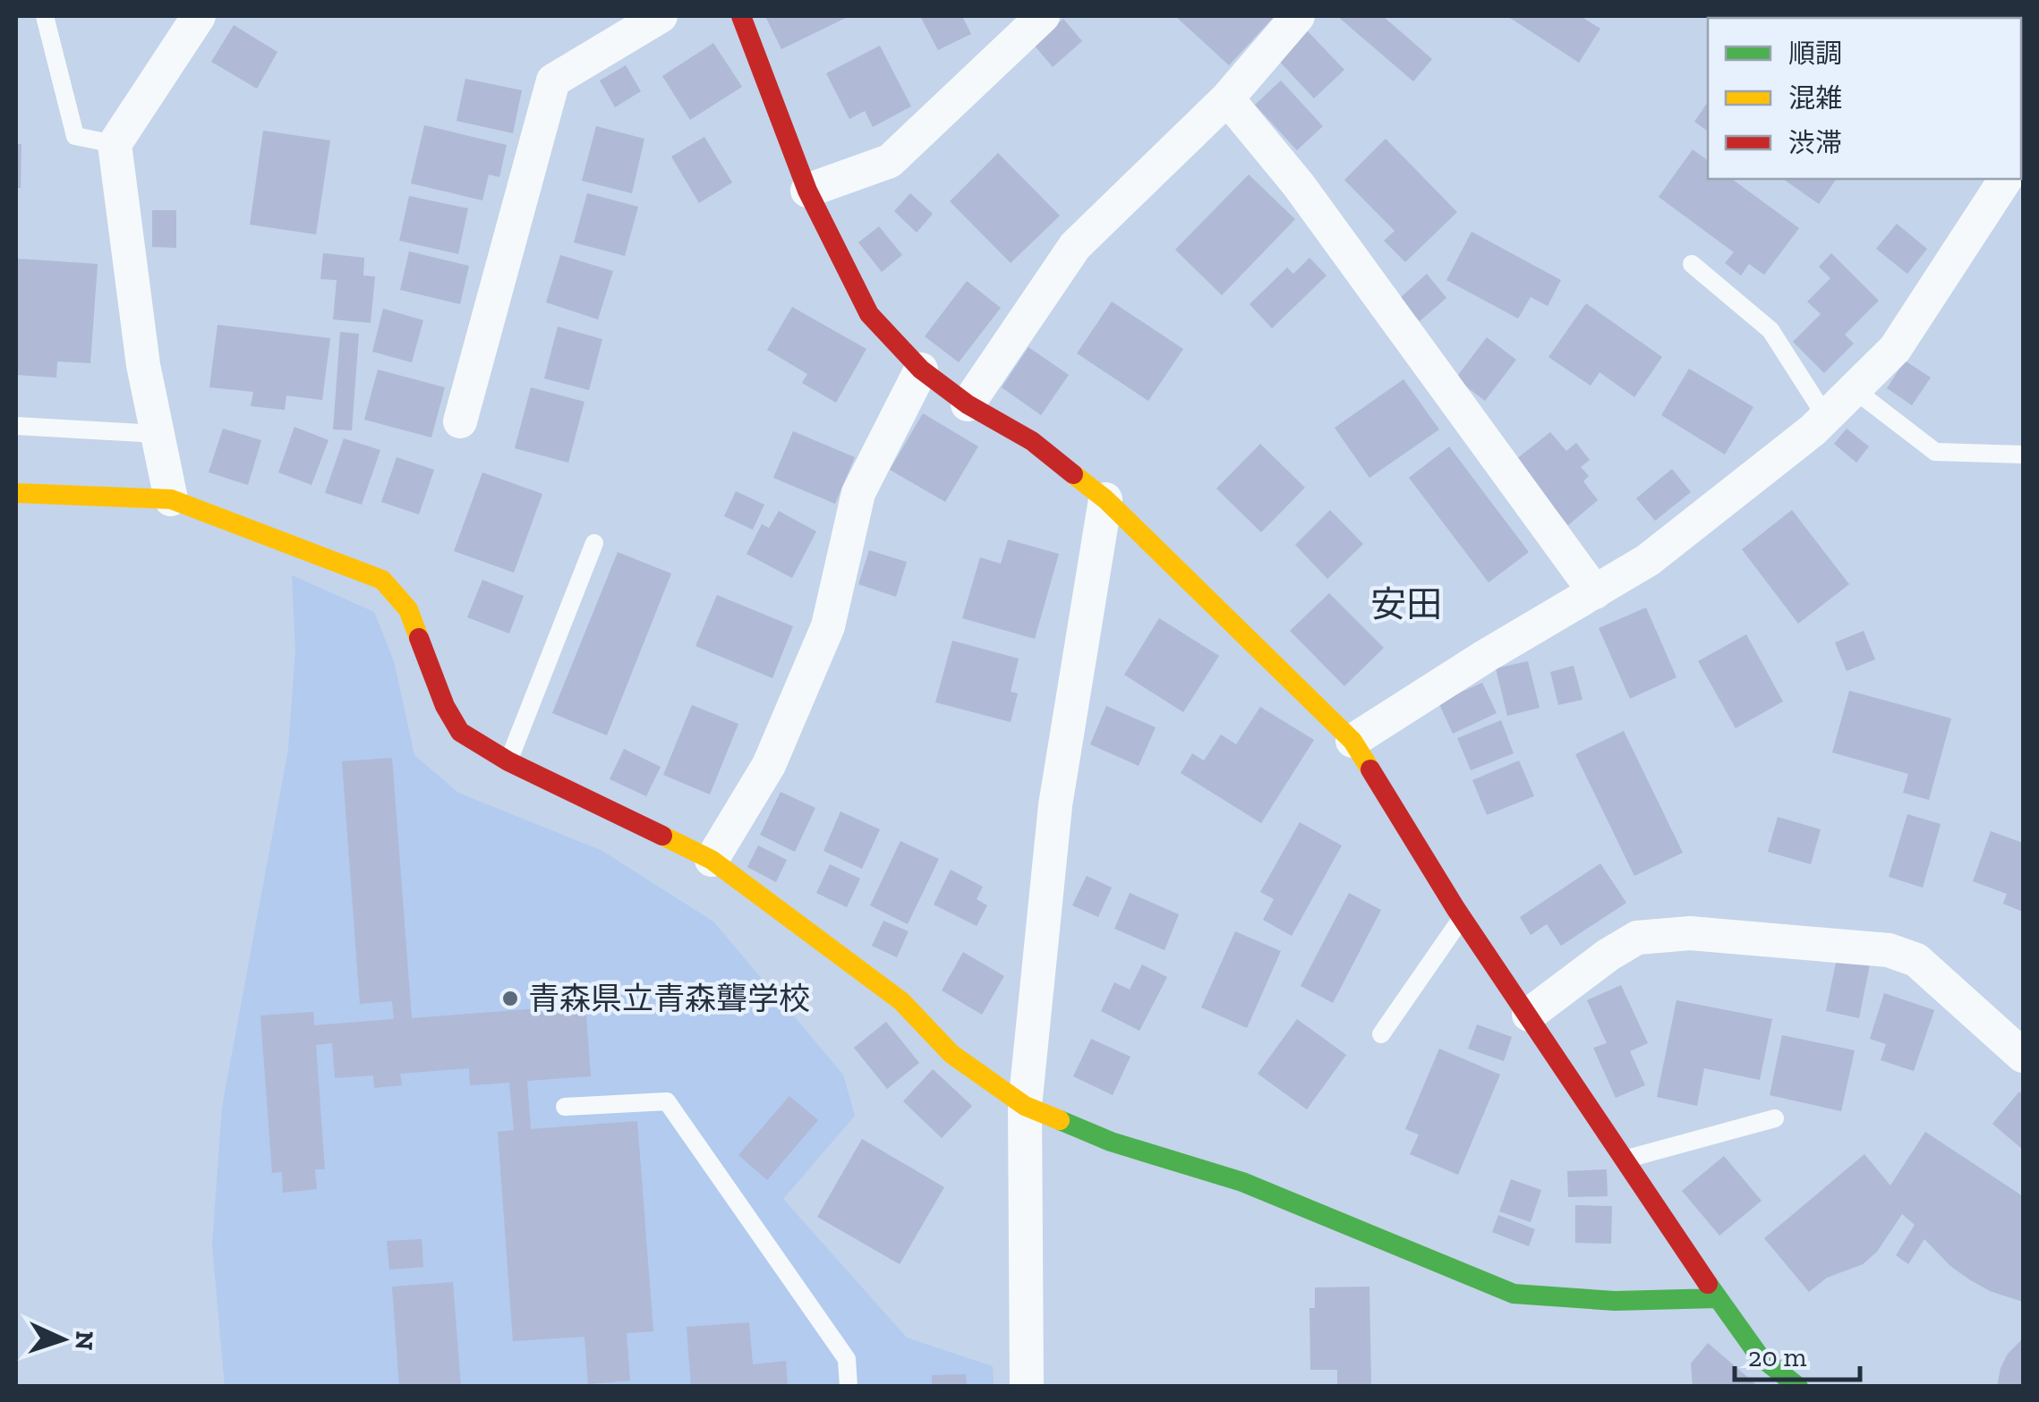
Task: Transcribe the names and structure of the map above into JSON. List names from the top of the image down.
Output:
{
  "districts": ["安田"],
  "places": ["青森県立青森聾学校"],
  "legend": ["順調", "混雑", "渋滞"],
  "scale_bar": "20 m",
  "north": "right"
}
